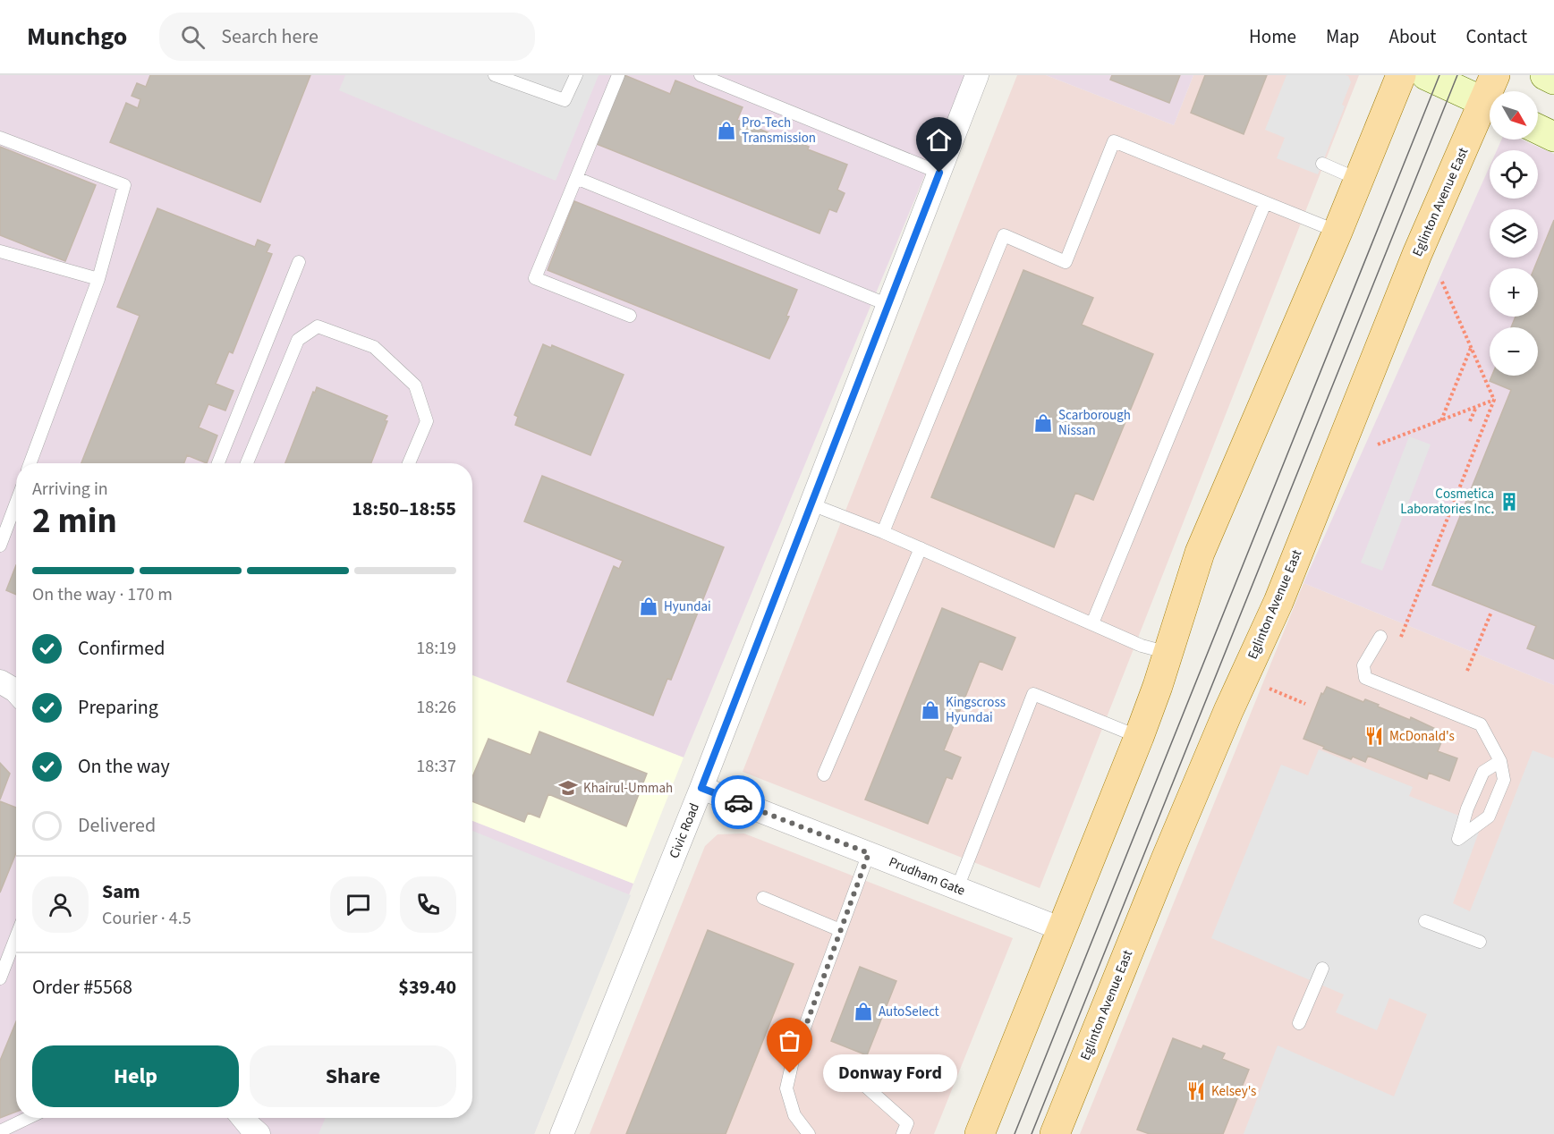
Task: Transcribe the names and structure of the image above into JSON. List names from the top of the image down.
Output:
{
  "streets": {
    "main road": ["Eglinton Avenue East"],
    "street": ["Civic Road", "Prudham Gate"]
  },
  "crossings": [
    ["Civic Road", "Prudham Gate"]
  ],
  "places": {
    "shop": [
      "Pro-Tech Transmission",
      "Scarborough Nissan",
      "Hyundai",
      "Kingscross Hyundai",
      "AutoSelect"
    ],
    "building": ["Cosmetica Laboratories Inc."],
    "restaurant": ["McDonald's", "Kelsey's"],
    "school or university": ["Khairul-Ummah"],
    "other": ["Donway Ford"]
  },
  "north": "bottom right",
  "page": {
    "header": "Munchgo",
    "search": "Search here",
    "nav": [
      "Home",
      "Map",
      "About",
      "Contact"
    ],
    "map_buttons": ["+", "−"],
    "heading": ["2 min", "Arriving in", "18:50–18:55"],
    "panel": [
      "Sam",
      "Courier · 4.5",
      "Order #5568",
      "$39.40"
    ],
    "bar": "On the way · 170 m",
    "list": [
      ["Confirmed", "18:19"],
      ["Preparing", "18:26"],
      ["On the way", "18:37"],
      "Delivered"
    ],
    "buttons": ["Help", "Share"],
    "bubble": "Donway Ford"
  }
}
